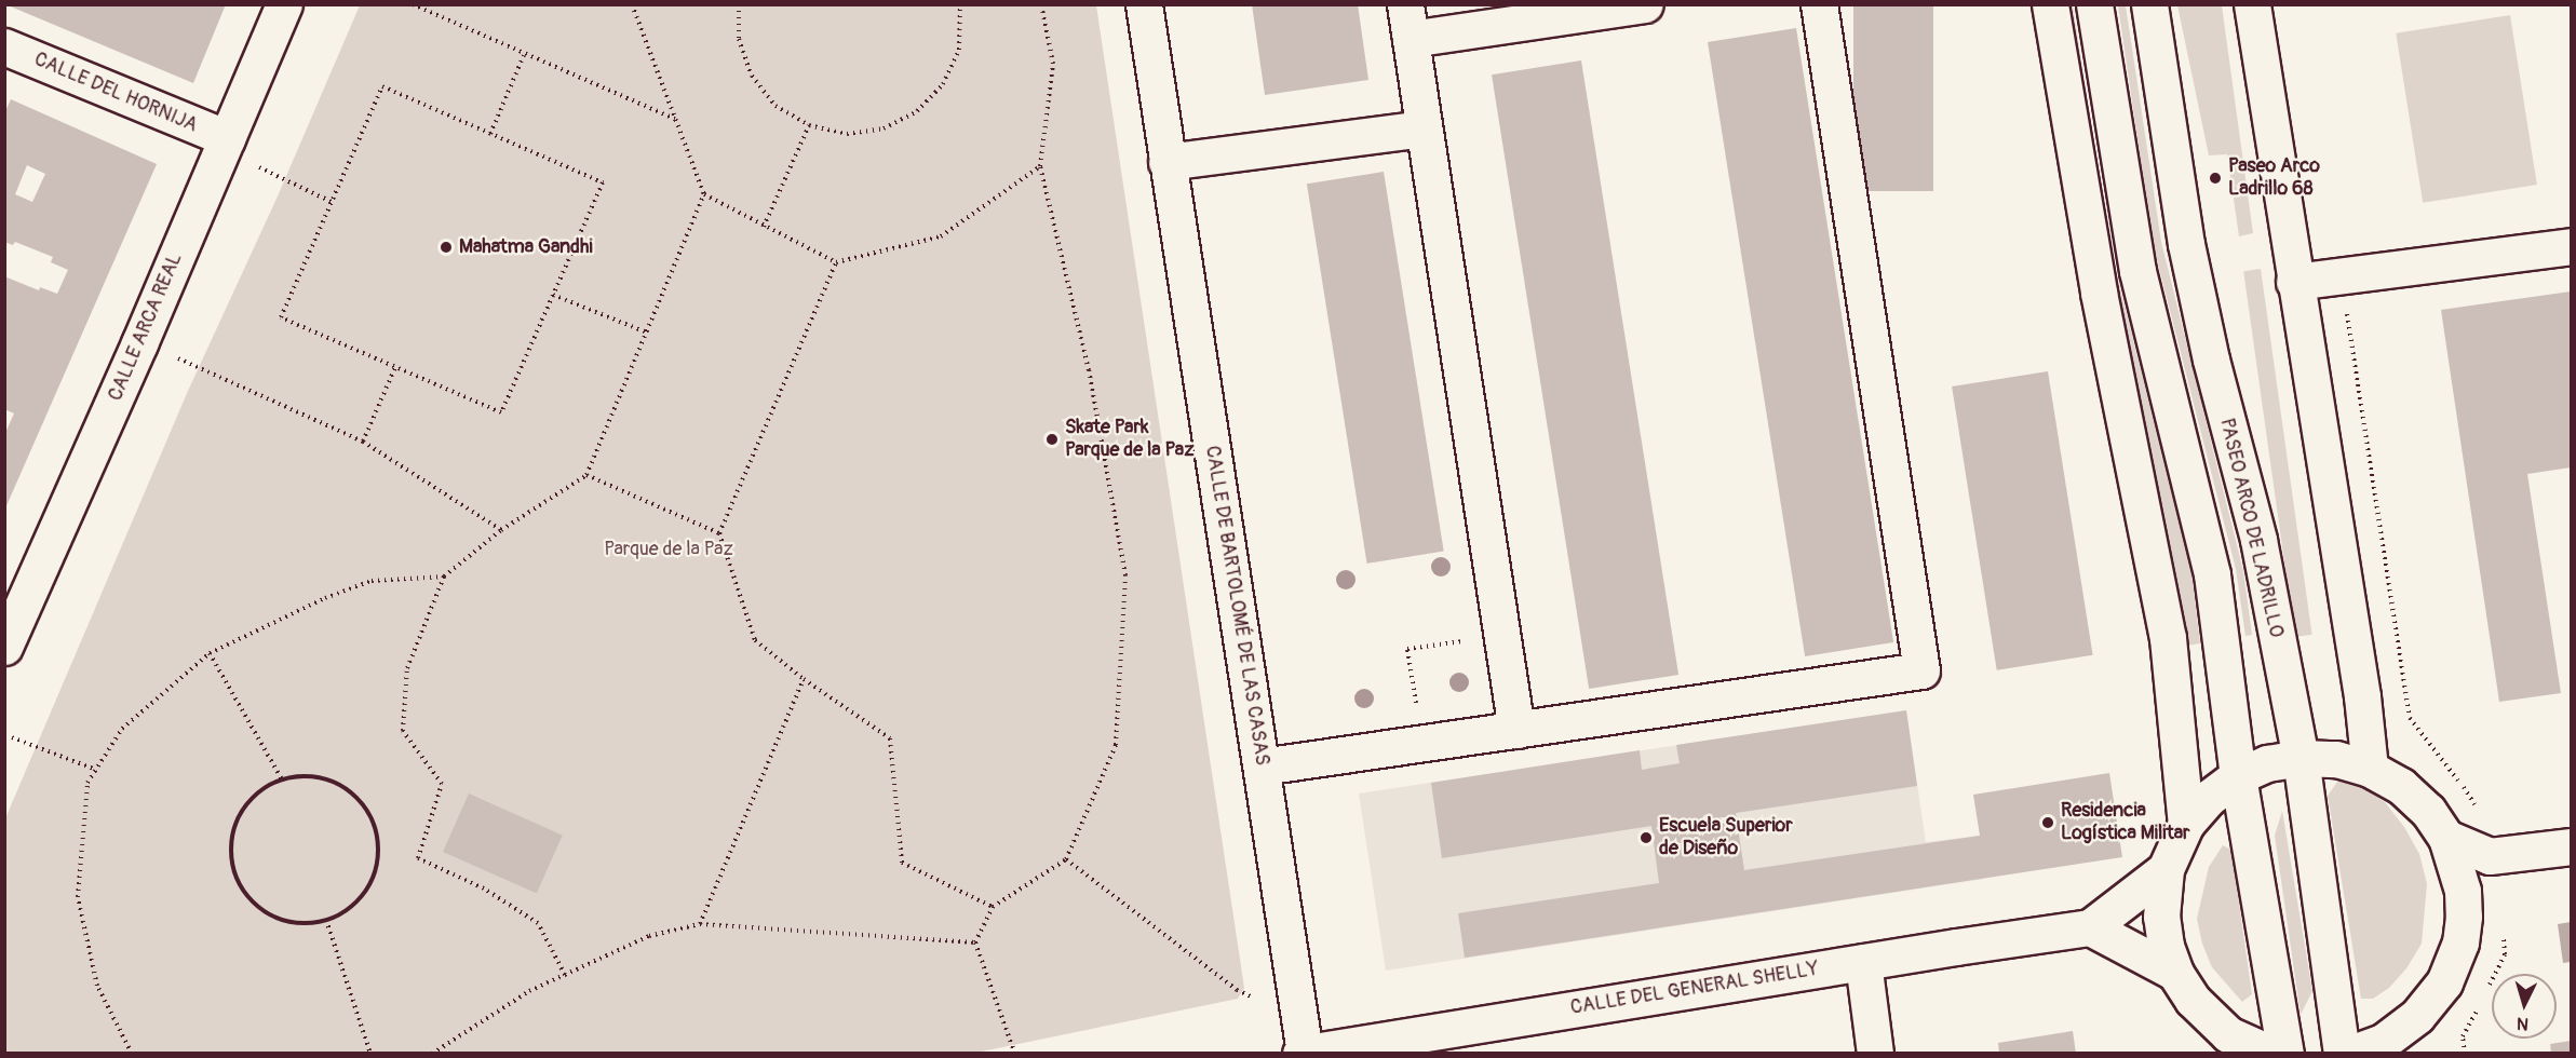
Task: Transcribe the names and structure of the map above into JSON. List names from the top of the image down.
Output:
{
  "streets": {
    "street": [
      "CALLE DEL HORNIJA",
      "CALLE ARCA REAL",
      "PASEO ARCO DE LADRILLO",
      "CALLE DE BARTOLOMÉ DE LAS CASAS",
      "CALLE DEL GENERAL SHELLY"
    ]
  },
  "crossings": [
    ["CALLE DEL HORNIJA", "CALLE ARCA REAL"],
    ["CALLE DE BARTOLOMÉ DE LAS CASAS", "CALLE DEL GENERAL SHELLY"]
  ],
  "parks": ["Parque de la Paz"],
  "places": [
    "Paseo Arco Ladrillo 68",
    "Mahatma Gandhi",
    "Skate Park Parque de la Paz",
    "Residencia Logística Militar",
    "Escuela Superior de Diseño"
  ],
  "north": "bottom"
}
